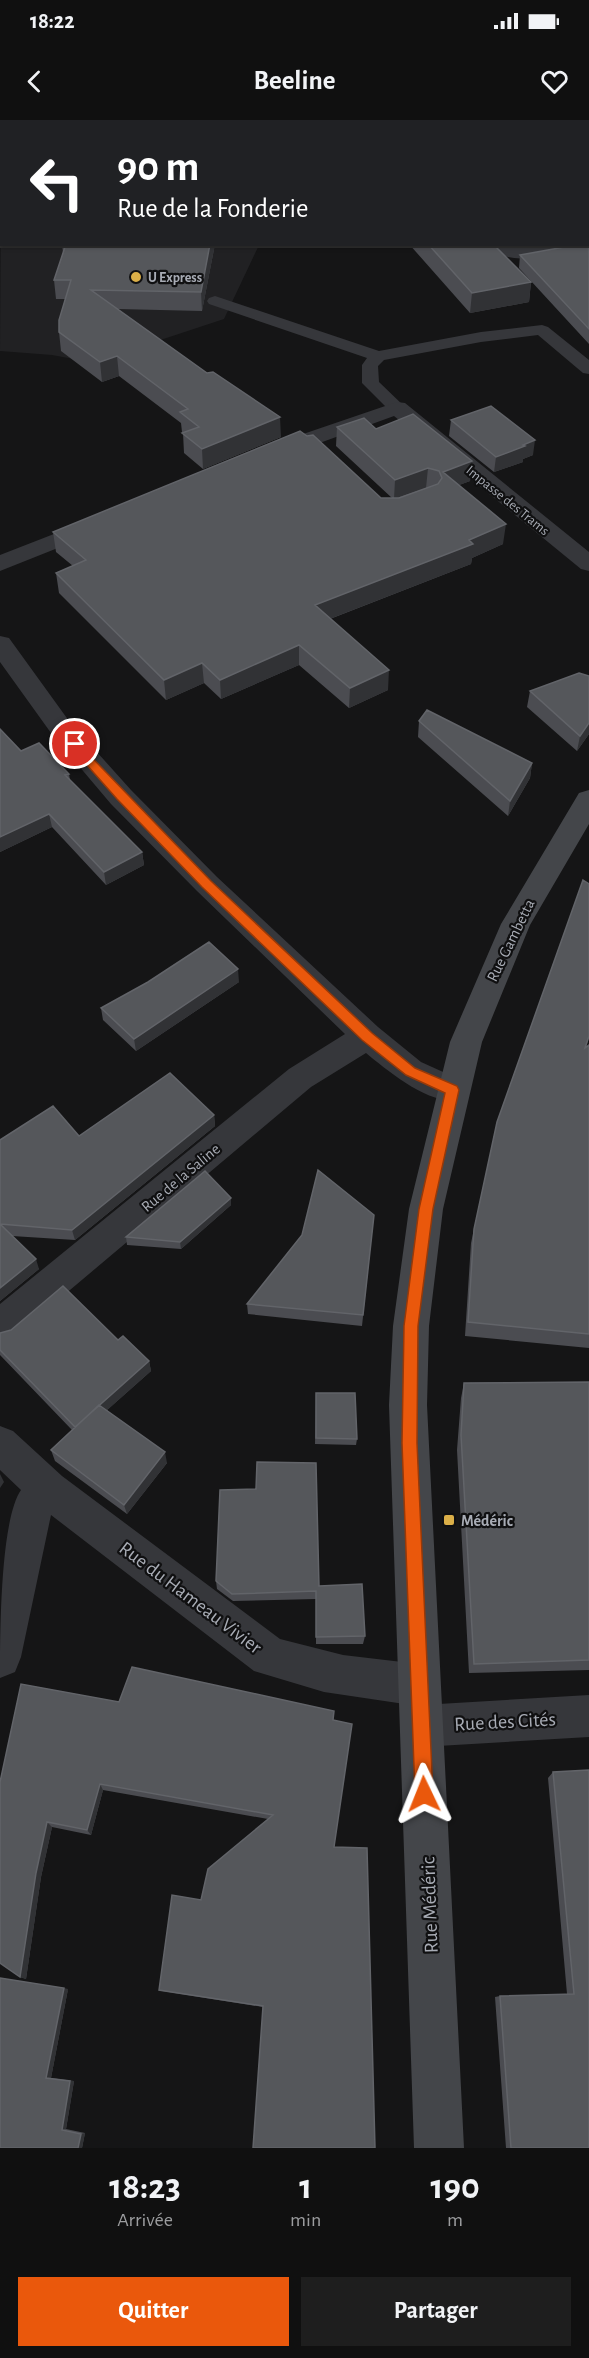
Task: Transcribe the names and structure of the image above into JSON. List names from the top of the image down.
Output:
{
  "streets": {
    "main road": ["Rue Gambetta", "Rue Médéric"],
    "street": [
      "Impasse des Trams",
      "Rue de la Saline",
      "Rue du Hameau Vivier",
      "Rue des Cités"
    ]
  },
  "crossings": [
    ["Rue Gambetta", "Rue Médéric"],
    ["Rue du Hameau Vivier", "Rue Médéric"],
    ["Rue des Cités", "Rue Médéric"]
  ],
  "places": {
    "other": ["U Express"],
    "transit": ["Médéric"]
  },
  "page": {
    "status": "18:22",
    "header": "Beeline",
    "turn": ["90 m", "Rue de la Fonderie"],
    "eta": [
      "18:23",
      "Arrivée",
      "1",
      "min",
      "190",
      "m"
    ],
    "buttons": ["Quitter", "Partager"]
  }
}
